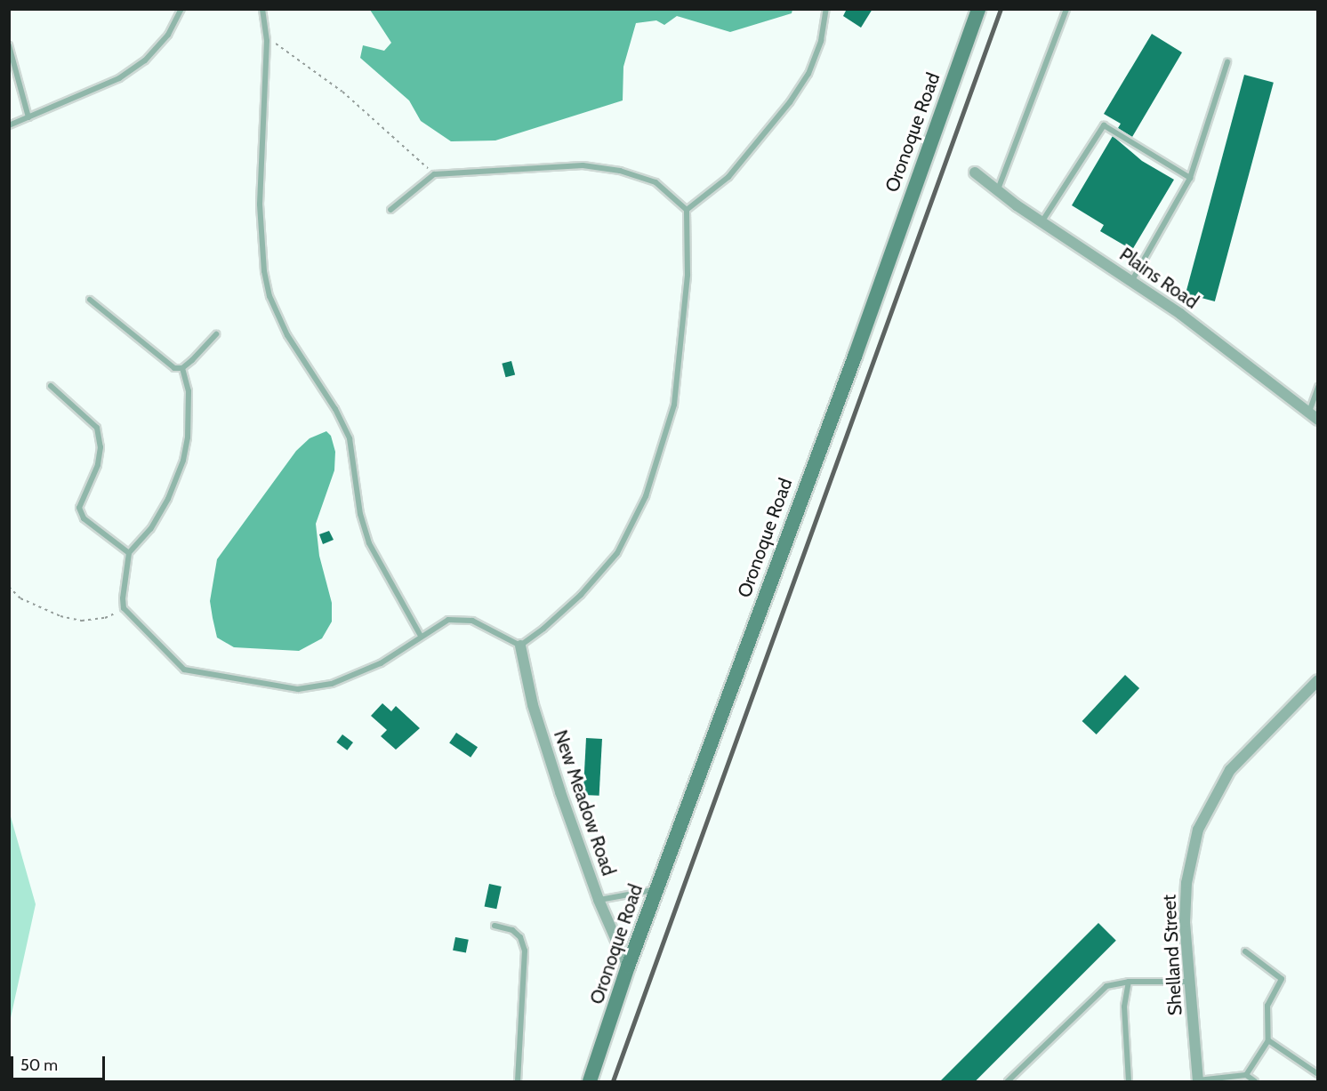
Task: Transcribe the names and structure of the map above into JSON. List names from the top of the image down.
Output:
{
  "streets": {
    "street": [
      "Oronoque Road",
      "Plains Road",
      "New Meadow Road",
      "Shelland Street"
    ]
  },
  "crossings": [
    ["Oronoque Road", "New Meadow Road"]
  ],
  "scale_bar": "50 m"
}
